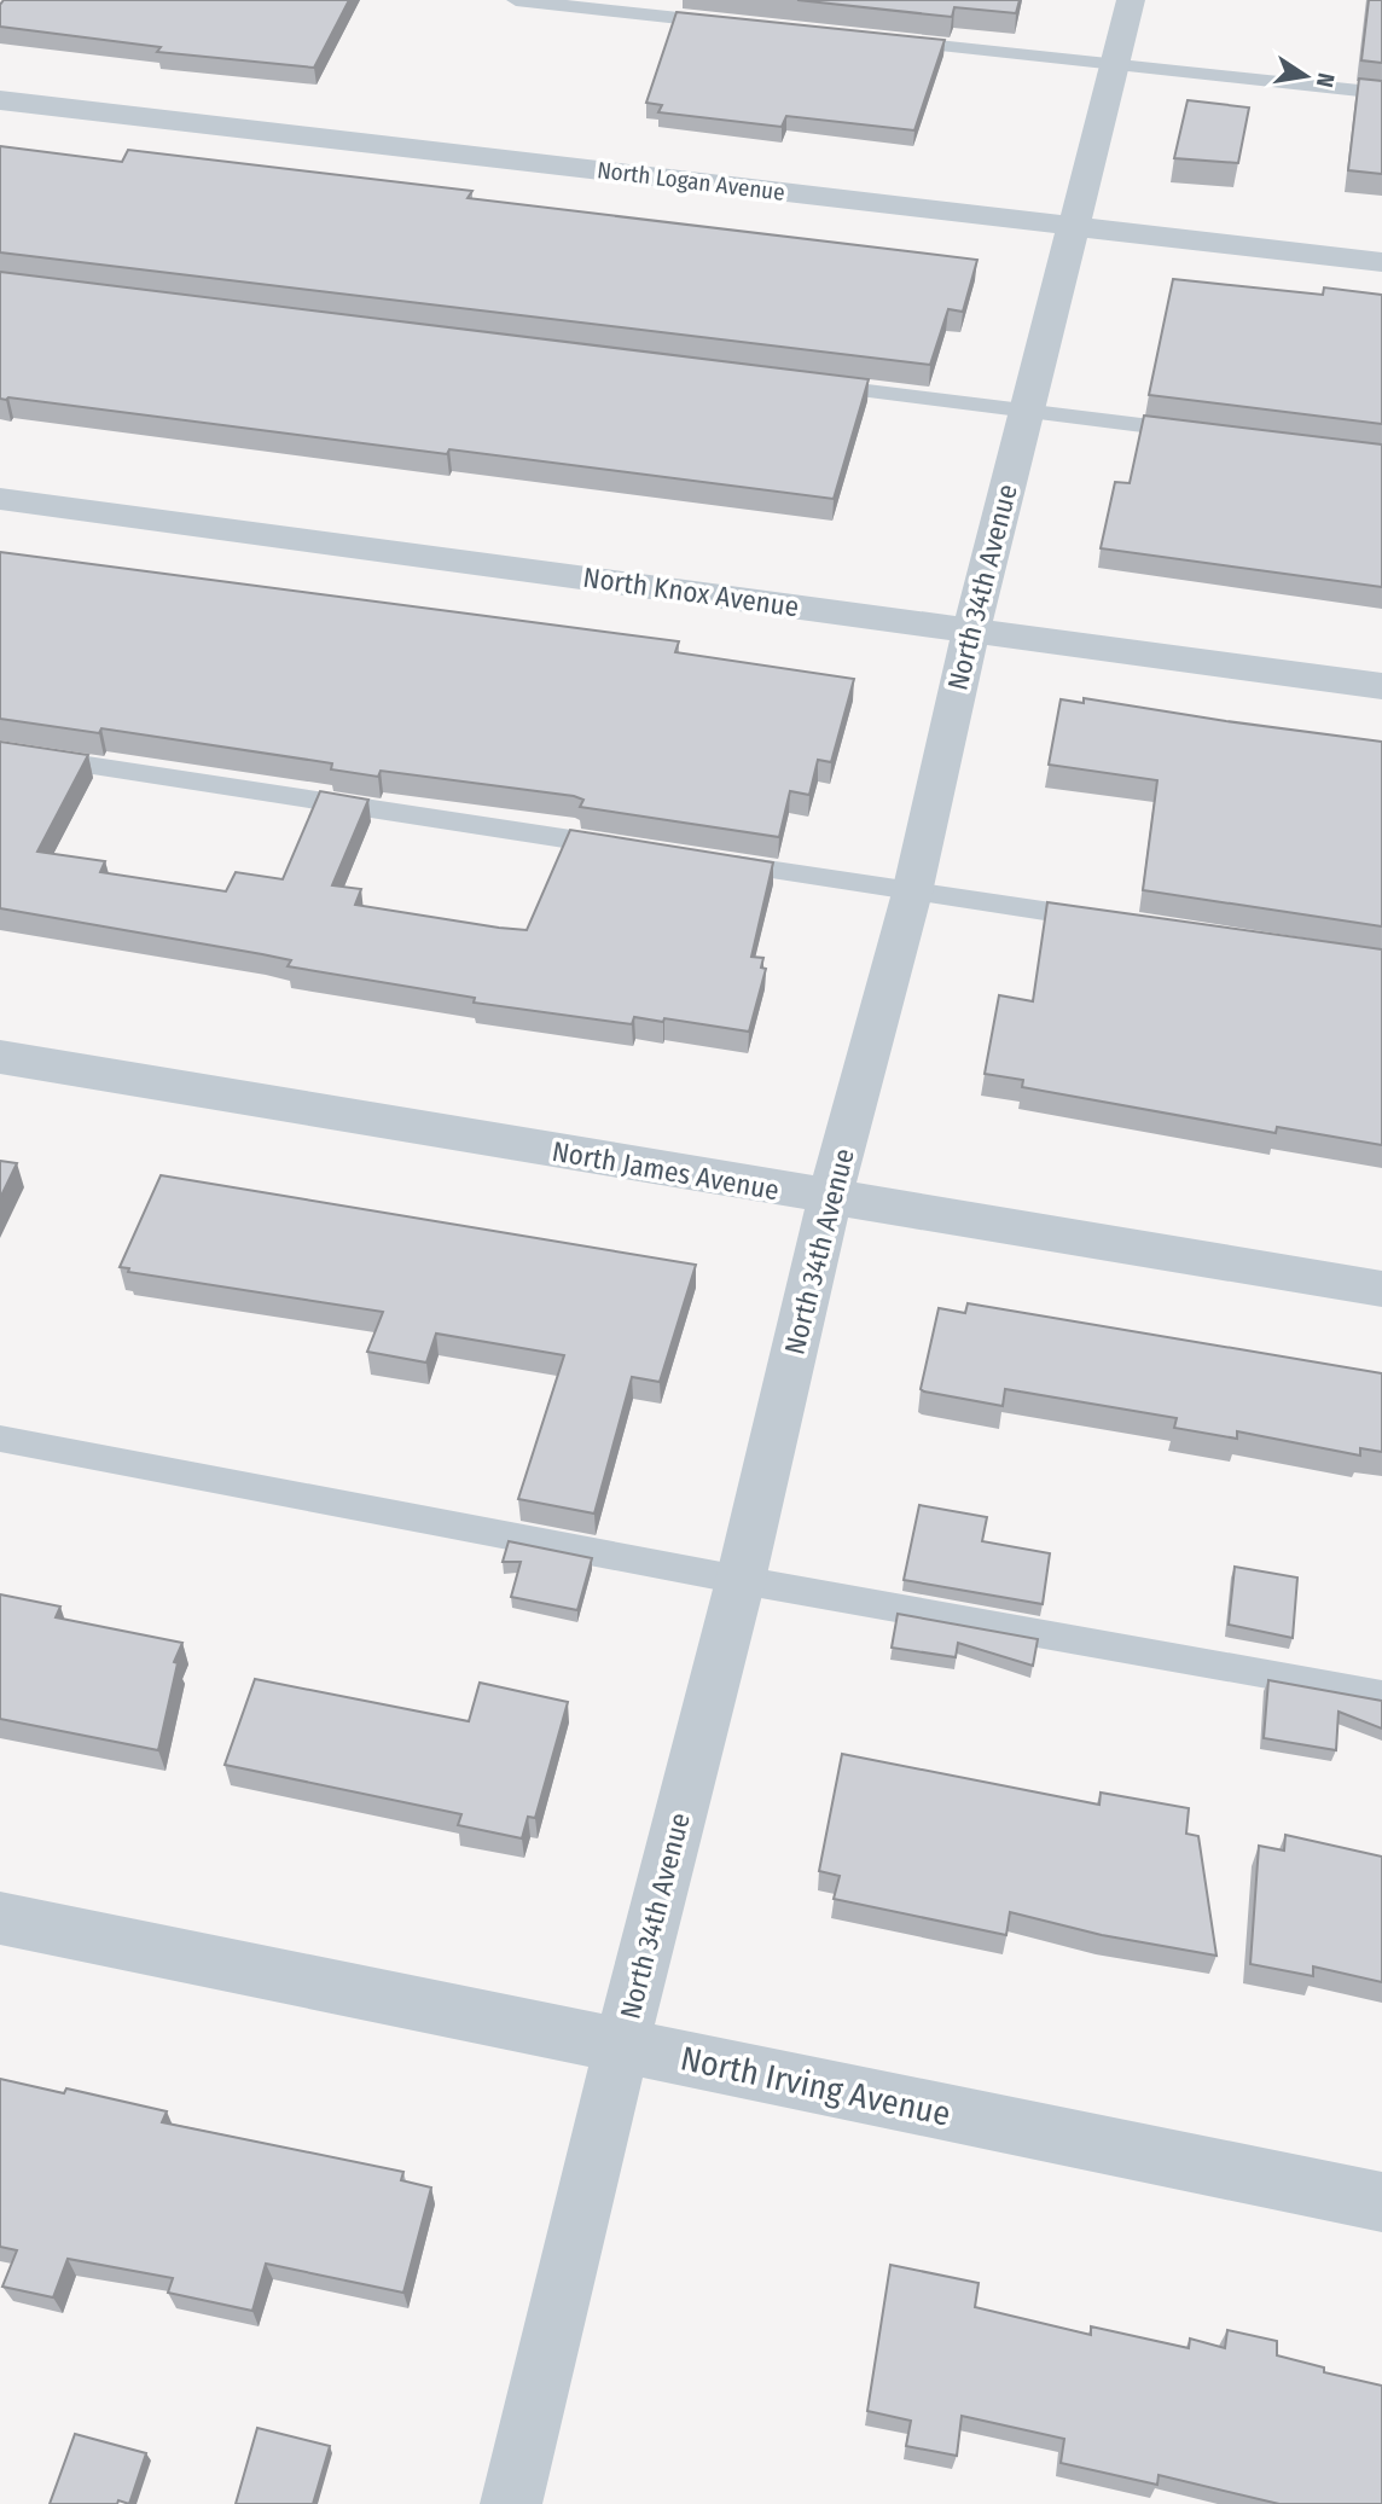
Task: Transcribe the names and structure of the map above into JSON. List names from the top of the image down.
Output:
{
  "streets": {
    "street": [
      "North Logan Avenue",
      "North 34th Avenue",
      "North Knox Avenue",
      "North James Avenue",
      "North Irving Avenue"
    ]
  },
  "crossings": [
    ["North Logan Avenue", "North 34th Avenue"],
    ["North 34th Avenue", "North Knox Avenue"],
    ["North 34th Avenue", "North James Avenue"],
    ["North 34th Avenue", "North Irving Avenue"]
  ],
  "north": "right"
}
